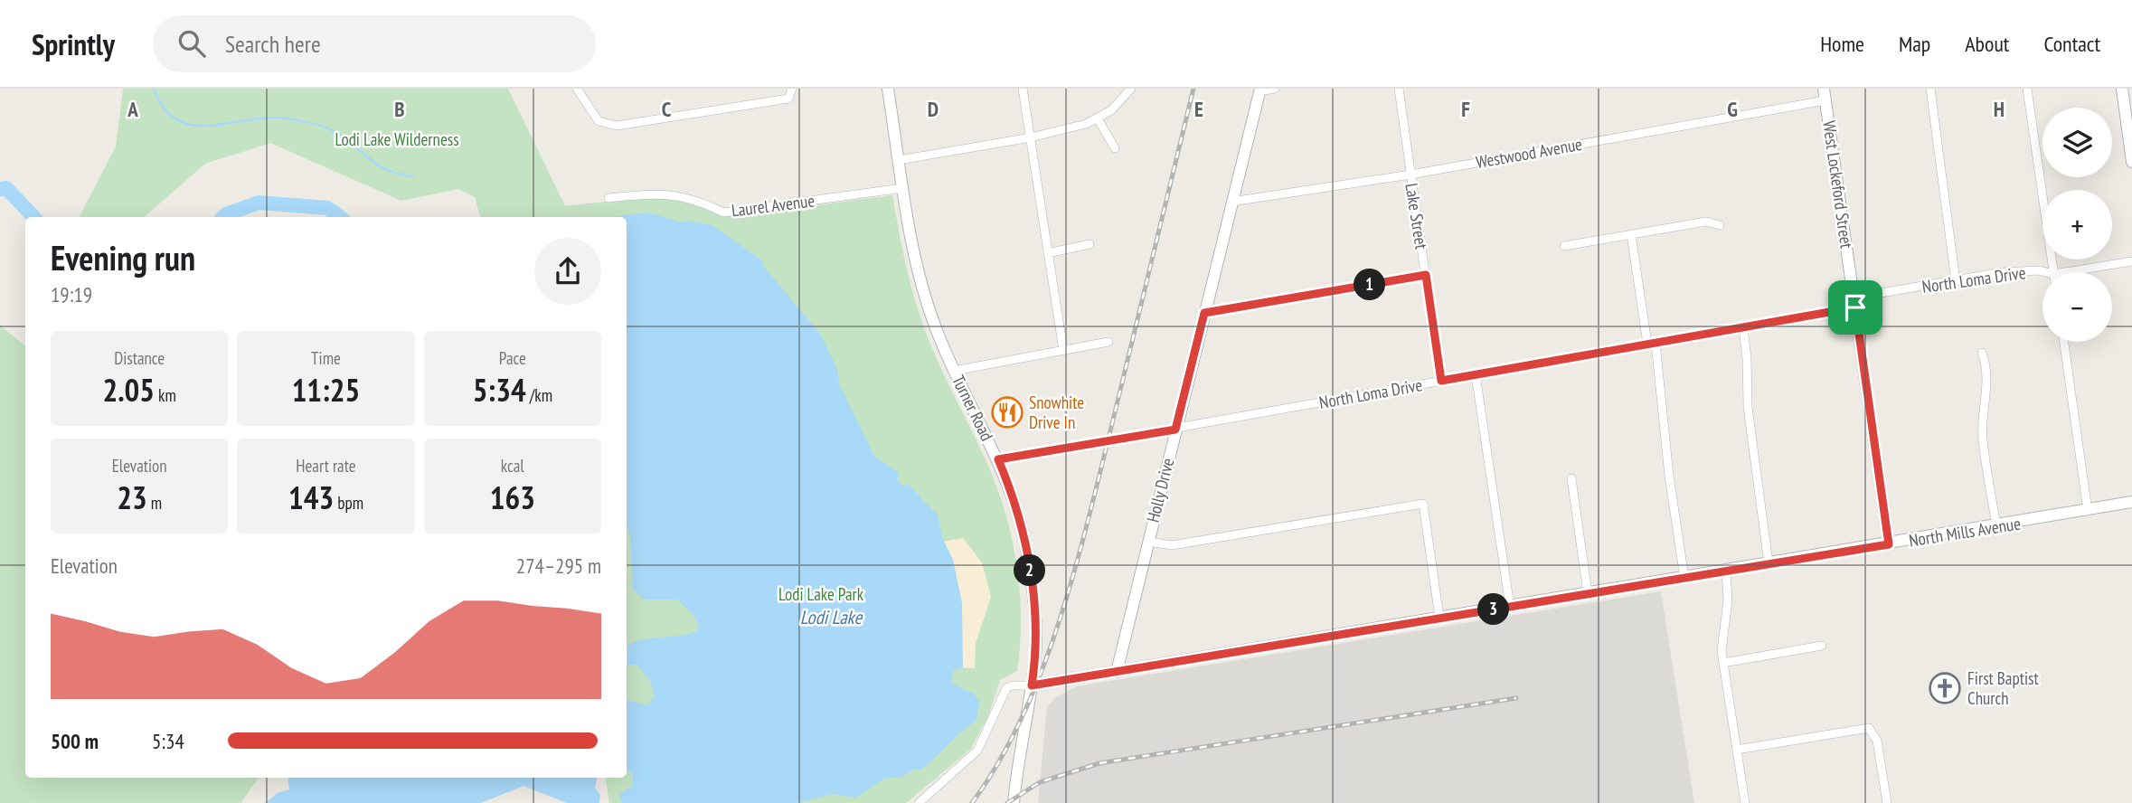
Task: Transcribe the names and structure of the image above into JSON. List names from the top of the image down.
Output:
{
  "streets": {
    "street": [
      "Westwood Avenue",
      "West Lockeford Street",
      "Laurel Avenue",
      "Lake Street",
      "North Loma Drive",
      "Turner Road",
      "Holly Drive",
      "North Mills Avenue"
    ]
  },
  "crossings": [
    ["Westwood Avenue", "West Lockeford Street"],
    ["Westwood Avenue", "Lake Street"],
    ["Westwood Avenue", "Holly Drive"],
    ["West Lockeford Street", "North Loma Drive"],
    ["West Lockeford Street", "North Mills Avenue"],
    ["Laurel Avenue", "Turner Road"],
    ["Lake Street", "North Loma Drive"],
    ["North Loma Drive", "Turner Road"],
    ["North Loma Drive", "Holly Drive"],
    ["Turner Road", "North Mills Avenue"],
    ["Holly Drive", "North Mills Avenue"]
  ],
  "water": ["Lodi Lake"],
  "parks": ["Lodi Lake Wilderness", "Lodi Lake Park"],
  "places": {
    "restaurant": ["Snowhite Drive In"],
    "church": ["First Baptist Church"]
  },
  "page": {
    "header": "Sprintly",
    "search": "Search here",
    "nav": [
      "Home",
      "Map",
      "About",
      "Contact"
    ],
    "map_buttons": ["+", "−"],
    "heading": ["Evening run", "19:19"],
    "pins": ["1", "2", "3"],
    "stats": [
      ["Distance", "2.05 km"],
      ["Time", "11:25"],
      ["Pace", "5:34 /km"],
      ["Elevation", "23 m"],
      ["Heart rate", "143 bpm"],
      ["kcal", "163"]
    ],
    "chart": ["Elevation", "274–295 m"],
    "list": [
      {
        "name": "500 m",
        "note": "5:34"
      }
    ]
  },
  "grid": {
    "columns": [
      "A",
      "B",
      "C",
      "D",
      "E",
      "F",
      "G",
      "H"
    ]
  }
}
